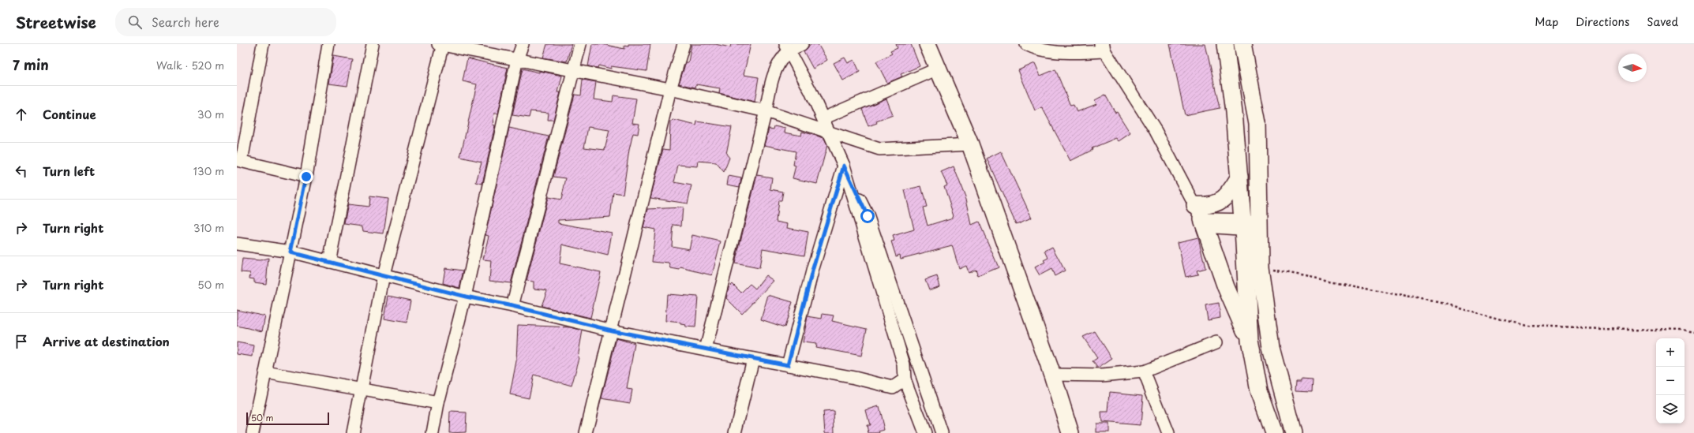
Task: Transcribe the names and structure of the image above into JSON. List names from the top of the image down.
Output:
{
  "scale_bar": "50 m",
  "north": "right",
  "page": {
    "header": "Streetwise",
    "search": "Search here",
    "nav": ["Map", "Directions", "Saved"],
    "heading": ["7 min", "Walk · 520 m"],
    "list": [
      ["Continue", "30 m"],
      ["Turn left", "130 m"],
      ["Turn right", "310 m"],
      ["Turn right", "50 m"],
      "Arrive at destination"
    ],
    "map_buttons": ["+", "−"],
    "scale": "50 m"
  }
}
